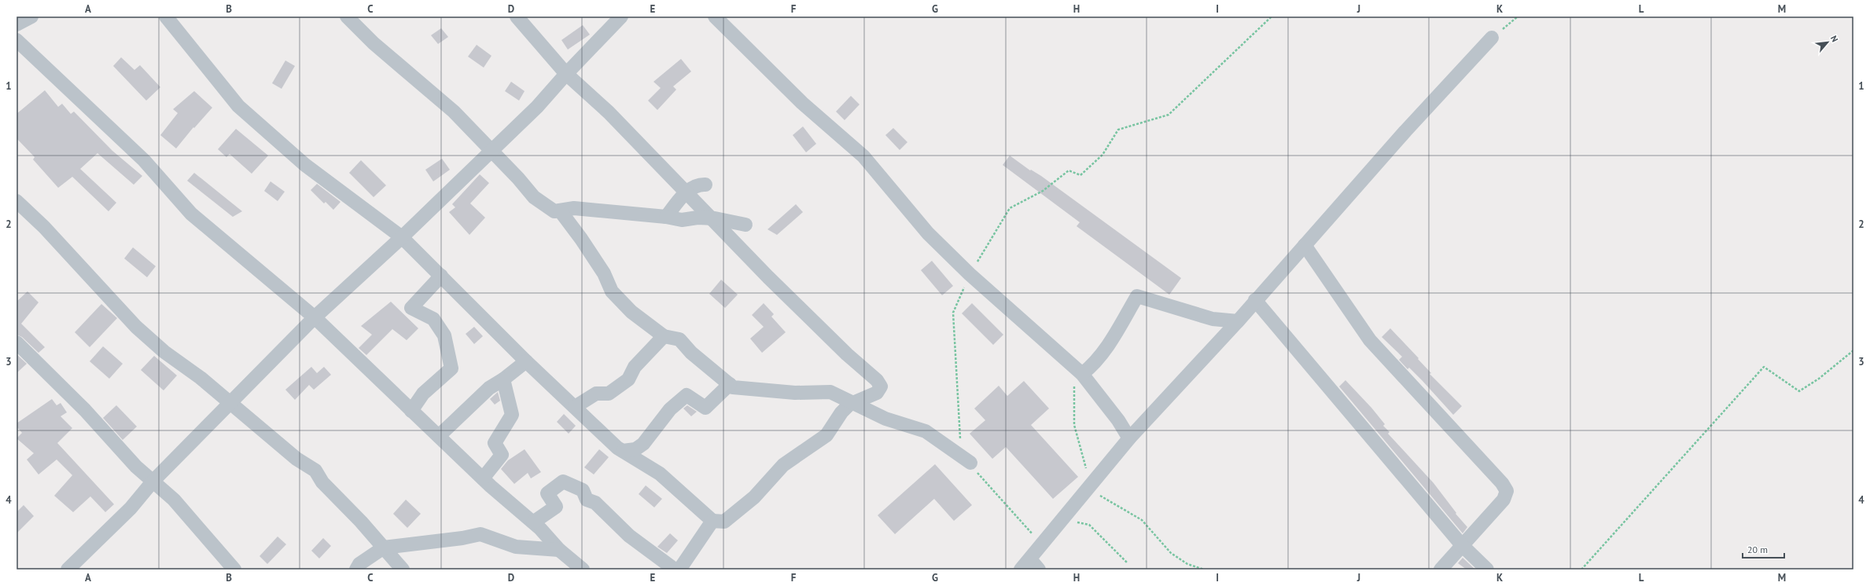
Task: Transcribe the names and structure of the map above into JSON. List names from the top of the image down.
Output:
{
  "scale_bar": "20 m",
  "north": "top right",
  "grid": {
    "columns": [
      "A",
      "B",
      "C",
      "D",
      "E",
      "F",
      "G",
      "H",
      "I",
      "J",
      "K",
      "L",
      "M"
    ],
    "rows": [
      "1",
      "2",
      "3",
      "4"
    ]
  }
}
